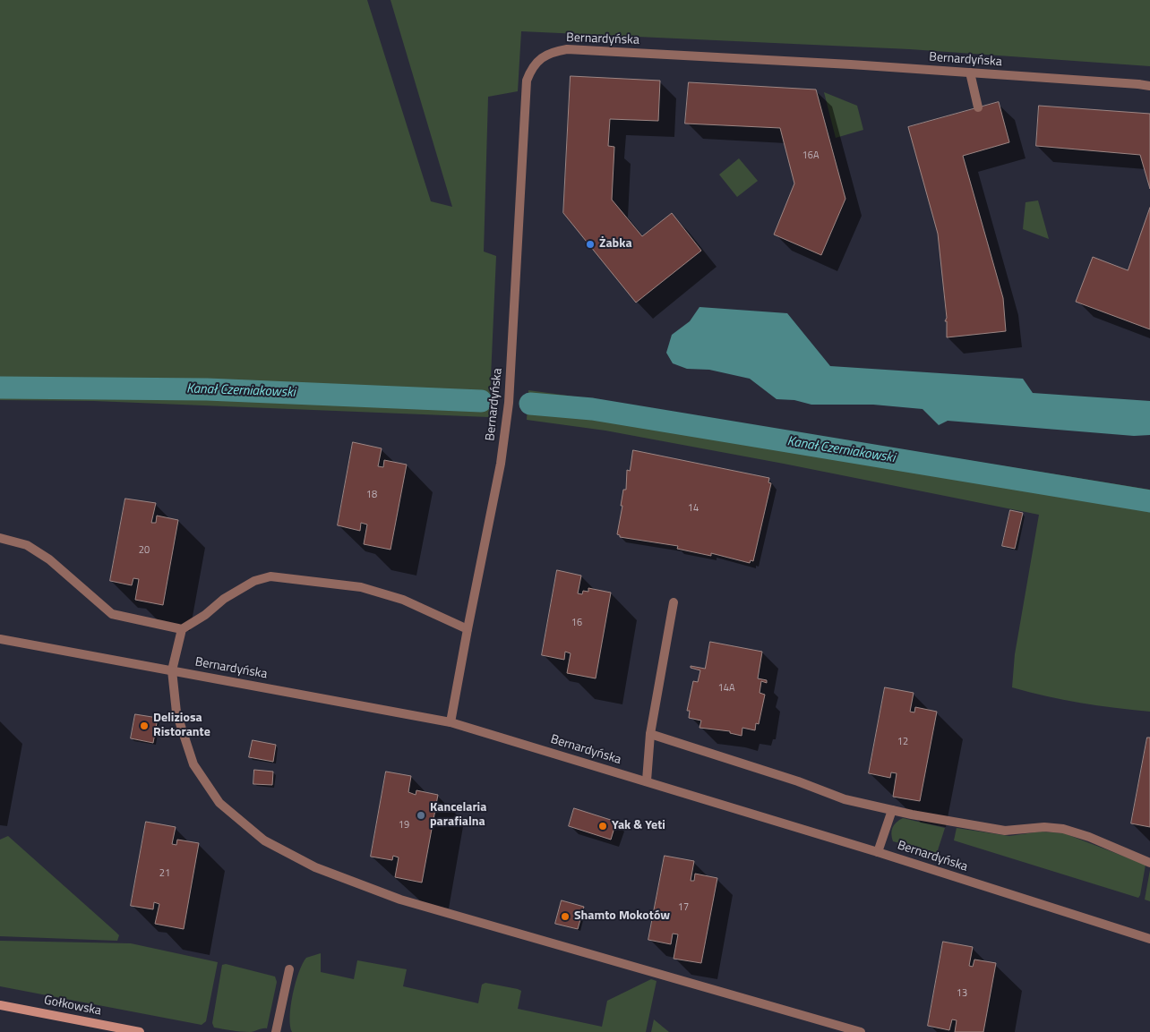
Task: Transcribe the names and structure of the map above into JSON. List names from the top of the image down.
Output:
{
  "streets": {
    "street": ["Bernardyńska", "Gołkowska"]
  },
  "water": ["Kanał Czerniakowski"],
  "places": [
    "Żabka",
    "Deliziosa Ristorante",
    "Kancelaria parafialna",
    "Yak & Yeti",
    "Shamto Mokotów"
  ],
  "house_numbers": [
    "16A",
    "18",
    "14",
    "20",
    "16",
    "14A",
    "12",
    "19",
    "21",
    "17",
    "13"
  ]
}
